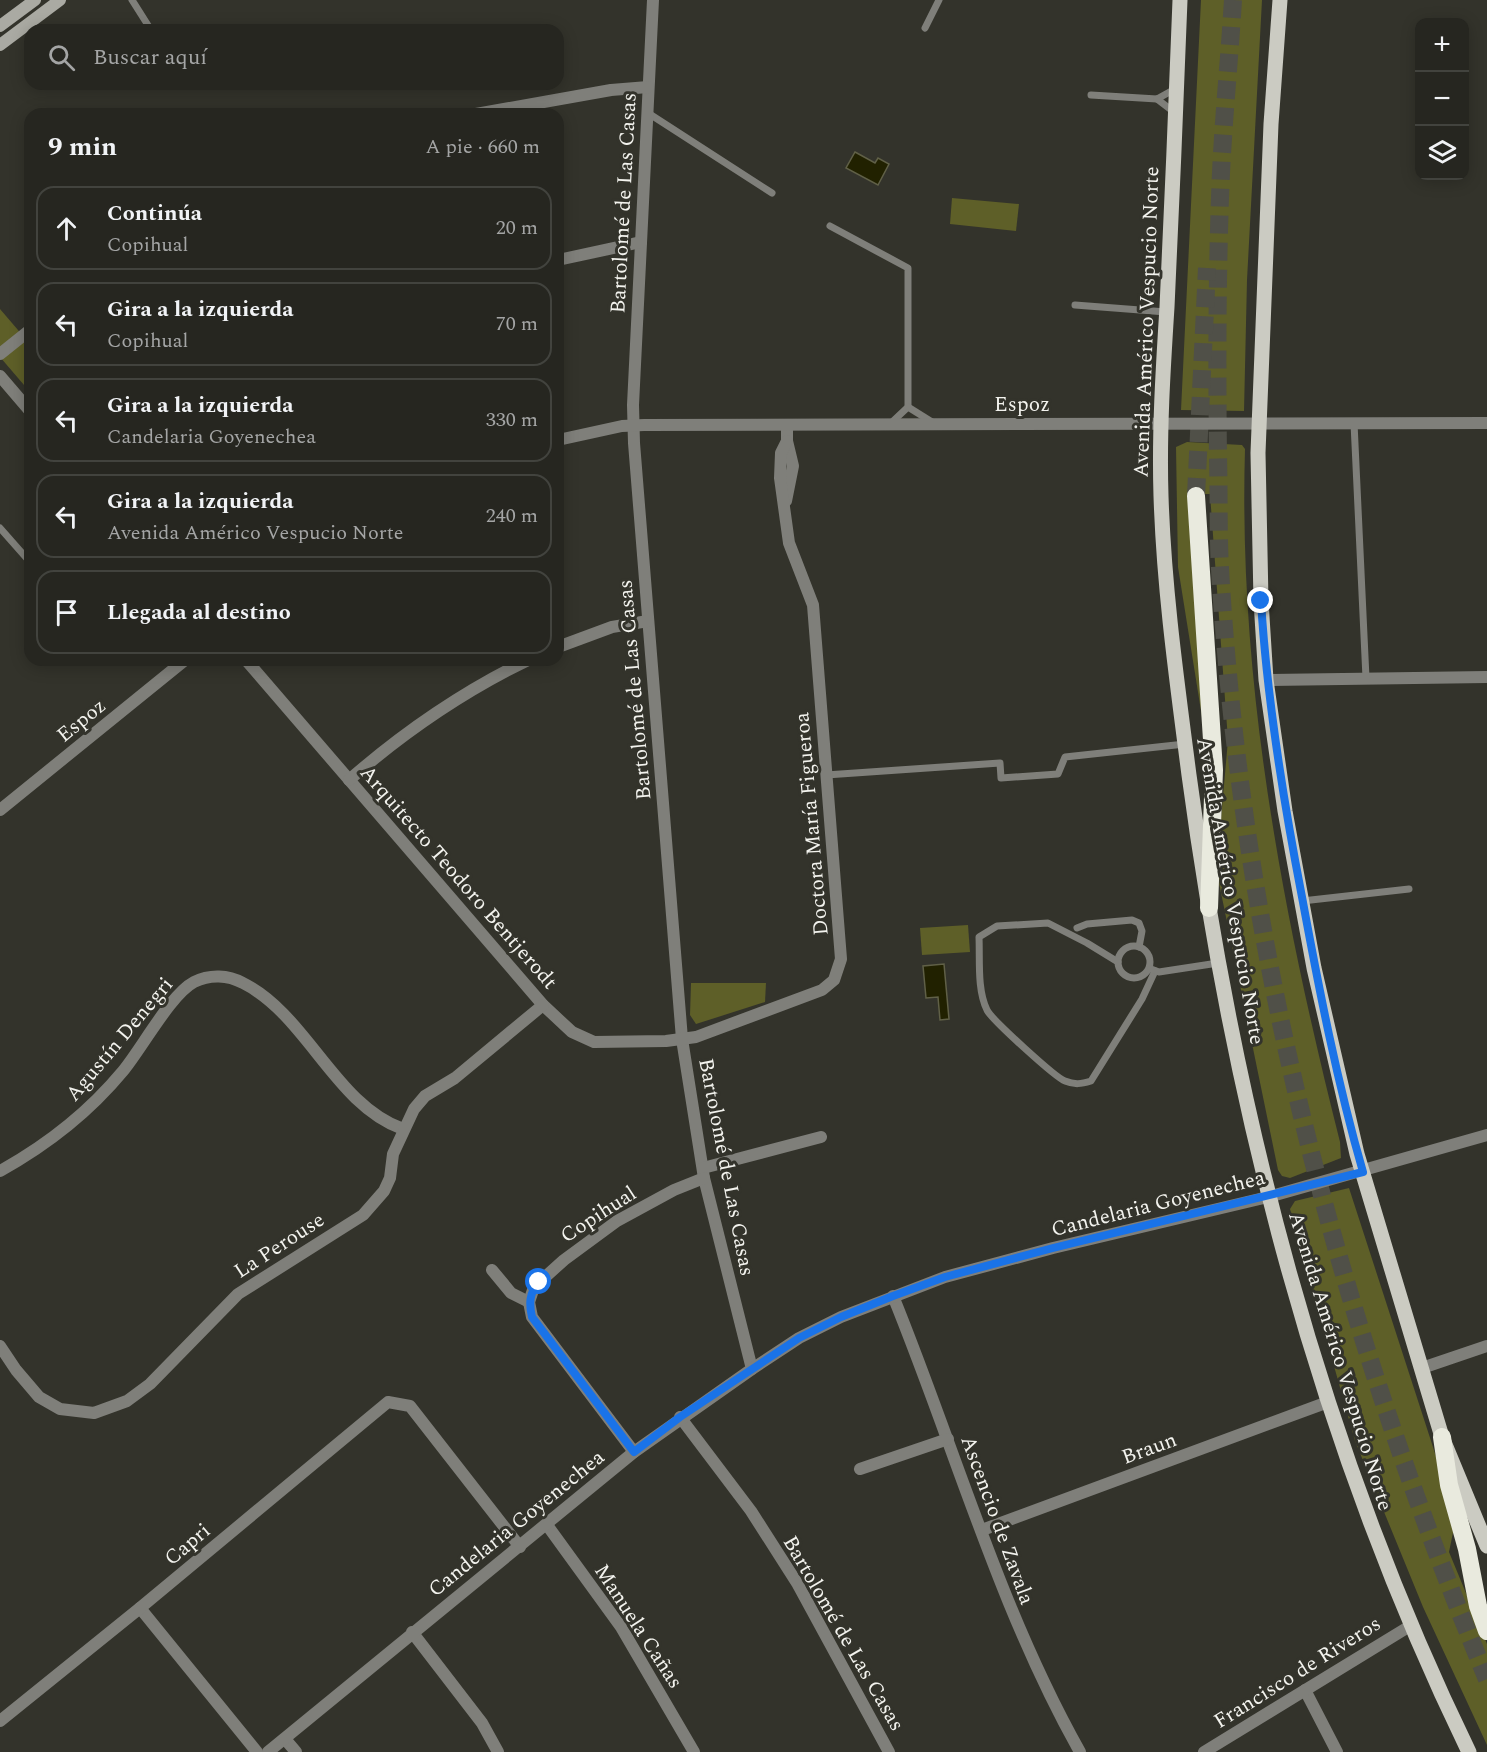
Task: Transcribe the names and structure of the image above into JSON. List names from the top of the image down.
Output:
{
  "streets": {
    "main road": ["Avenida Américo Vespucio Norte"],
    "street": [
      "Bartolomé de Las Casas",
      "Espoz",
      "Doctora María Figueroa",
      "Arquitecto Teodoro Bentjerodt",
      "Agustín Denegri",
      "Candelaria Goyenechea",
      "Copihual",
      "La Perouse",
      "Braun",
      "Ascencio de Zavala",
      "Capri",
      "Manuela Cañas",
      "Francisco de Riveros"
    ]
  },
  "crossings": [
    ["Bartolomé de Las Casas", "Espoz"],
    ["Bartolomé de Las Casas", "Doctora María Figueroa"],
    ["Bartolomé de Las Casas", "Arquitecto Teodoro Bentjerodt"],
    ["Bartolomé de Las Casas", "Candelaria Goyenechea"],
    ["Bartolomé de Las Casas", "Copihual"],
    ["Avenida Américo Vespucio Norte", "Espoz"],
    ["Avenida Américo Vespucio Norte", "Candelaria Goyenechea"],
    ["Avenida Américo Vespucio Norte", "Braun"],
    ["Avenida Américo Vespucio Norte", "Francisco de Riveros"],
    ["Espoz", "Doctora María Figueroa"],
    ["Doctora María Figueroa", "Arquitecto Teodoro Bentjerodt"],
    ["Arquitecto Teodoro Bentjerodt", "La Perouse"],
    ["Agustín Denegri", "La Perouse"],
    ["Candelaria Goyenechea", "Ascencio de Zavala"],
    ["Candelaria Goyenechea", "Capri"],
    ["Candelaria Goyenechea", "Manuela Cañas"],
    ["Braun", "Ascencio de Zavala"]
  ],
  "page": {
    "map_buttons": ["+", "−"],
    "search": "Buscar aquí",
    "heading": ["9 min", "A pie · 660 m"],
    "list": [
      ["Continúa", "Copihual", "20 m"],
      ["Gira a la izquierda", "Copihual", "70 m"],
      ["Gira a la izquierda", "Candelaria Goyenechea", "330 m"],
      ["Gira a la izquierda", "Avenida Américo Vespucio Norte", "240 m"],
      "Llegada al destino"
    ]
  }
}
